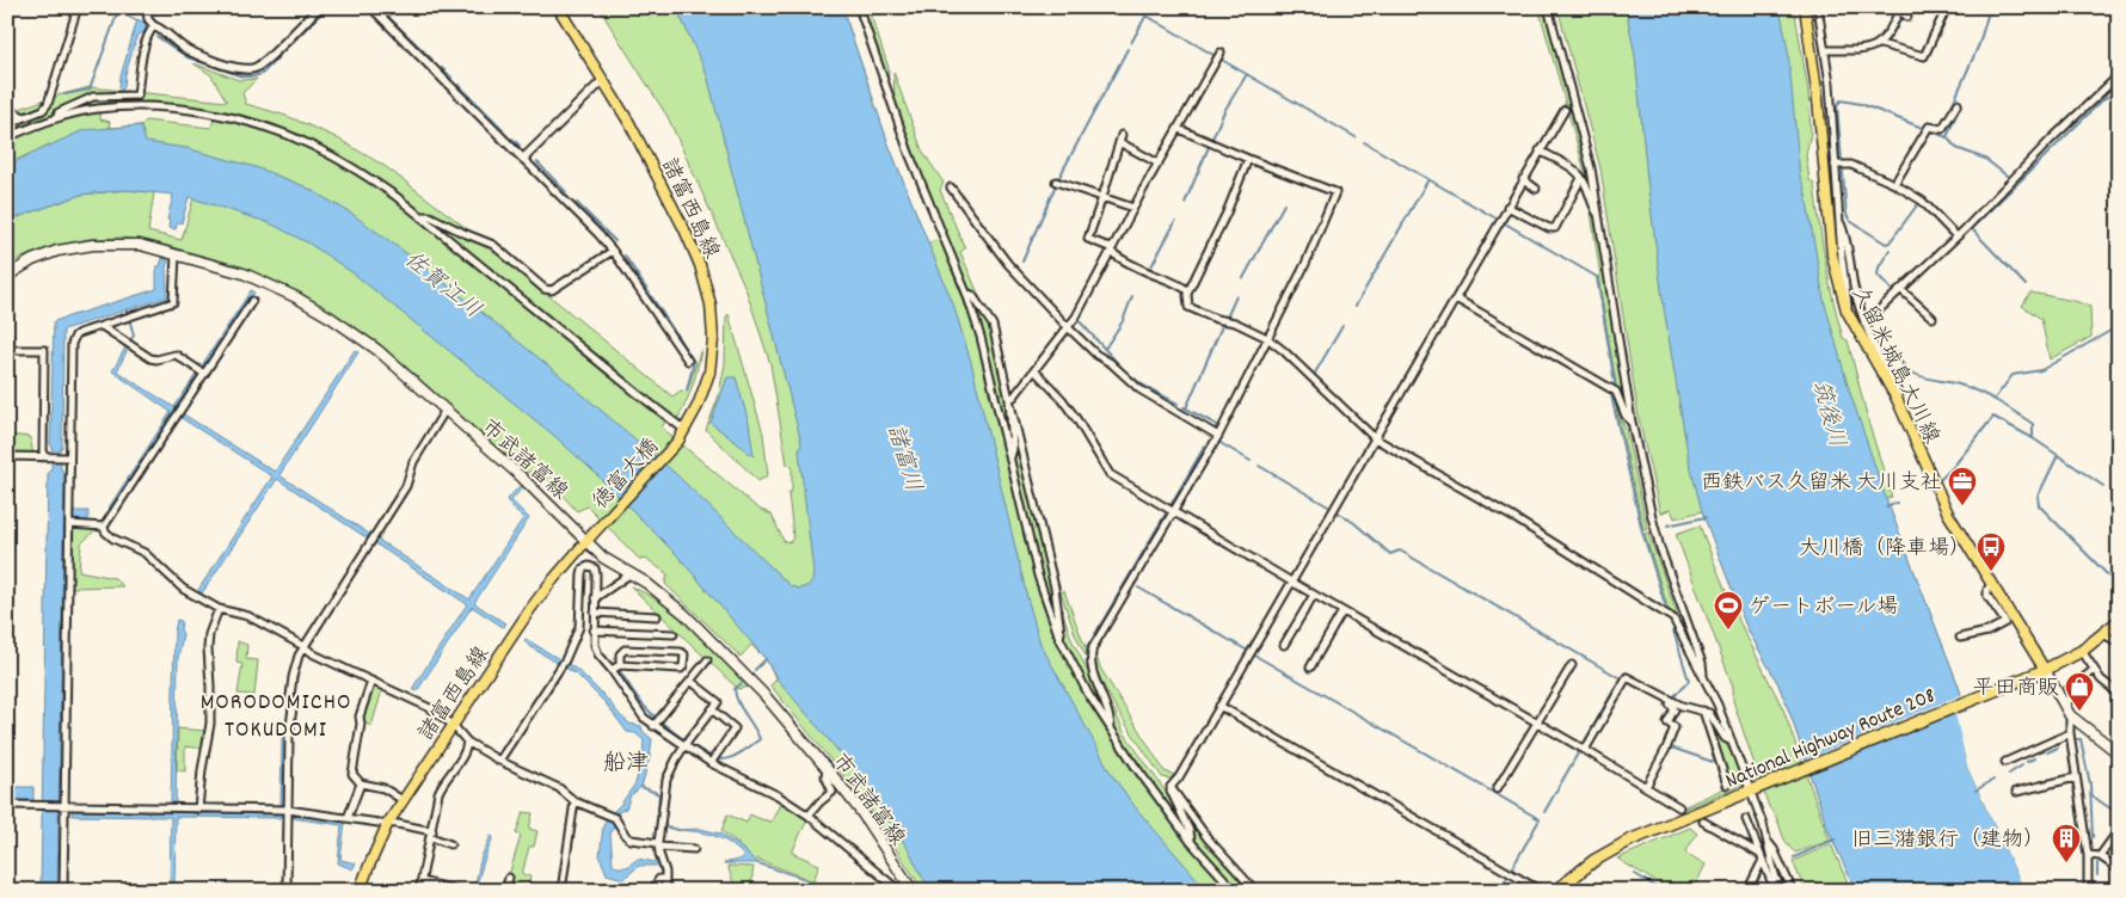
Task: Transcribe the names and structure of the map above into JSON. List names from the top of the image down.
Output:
{
  "streets": {
    "highway": ["National Highway Route 208"],
    "main road": [
      "諸富西島線",
      "久留米城島大川線",
      "市武諸富線",
      "徳富大橋"
    ]
  },
  "crossings": [
    ["諸富西島線", "市武諸富線"],
    ["諸富西島線", "徳富大橋"],
    ["久留米城島大川線", "National Highway Route 208"]
  ],
  "districts": ["MORODOMICHO TOKUDOMI", "船津"],
  "water": ["佐賀江川", "筑後川", "諸富川"],
  "places": {
    "office": ["西鉄バス久留米 大川支社"],
    "bus stop": ["大川橋（降車場）"],
    "sports": ["ゲートボール場"],
    "shop": ["平田商販"],
    "building": ["旧三潴銀行（建物）"]
  }
}
